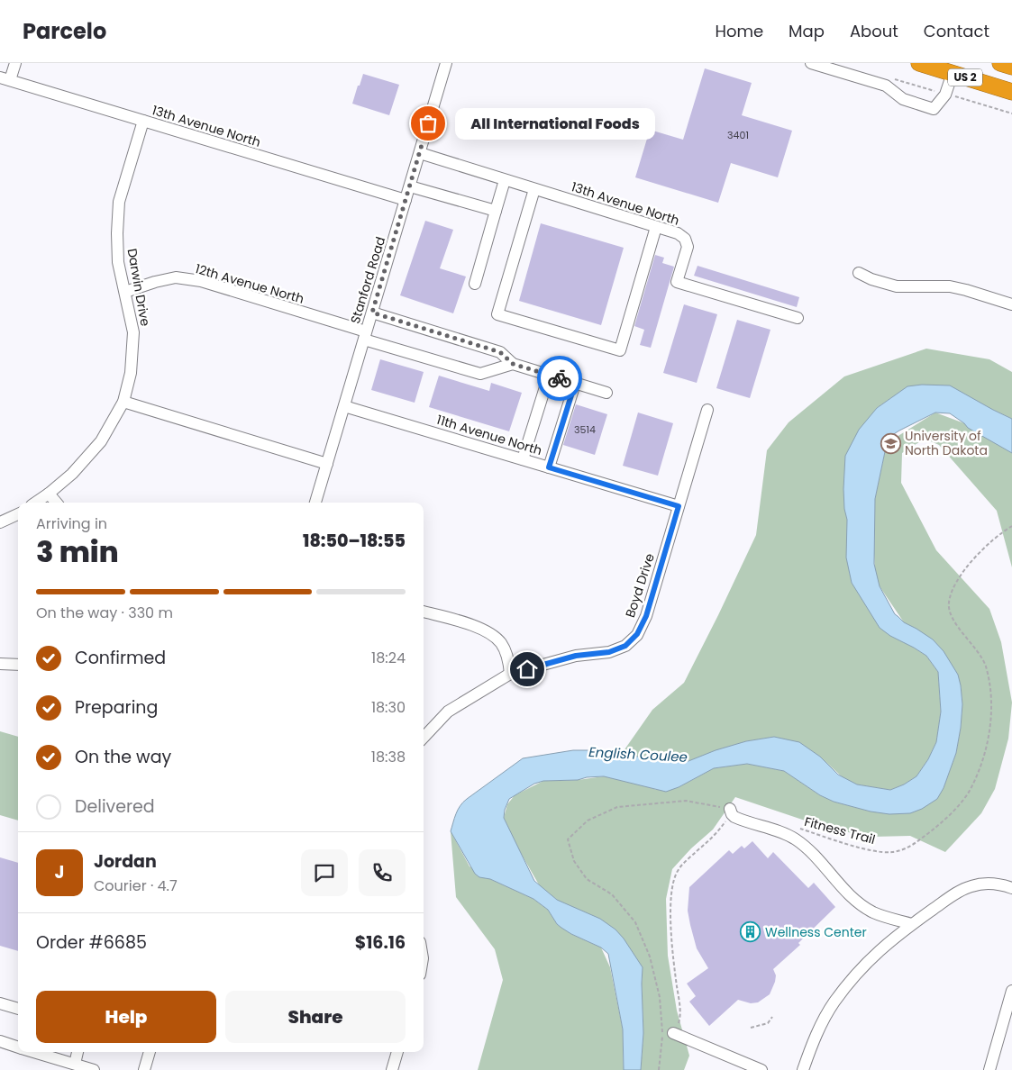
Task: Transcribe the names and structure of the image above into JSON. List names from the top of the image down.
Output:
{
  "streets": {
    "highway": ["US 2"],
    "street": [
      "13th Avenue North",
      "Stanford Road",
      "12th Avenue North",
      "Darwin Drive",
      "11th Avenue North",
      "Boyd Drive"
    ],
    "path": ["Fitness Trail"]
  },
  "crossings": [
    ["13th Avenue North", "Stanford Road"],
    ["13th Avenue North", "Darwin Drive"],
    ["Stanford Road", "12th Avenue North"],
    ["Stanford Road", "11th Avenue North"],
    ["12th Avenue North", "Darwin Drive"],
    ["11th Avenue North", "Boyd Drive"]
  ],
  "water": ["English Coulee"],
  "places": {
    "other": ["All International Foods"],
    "school or university": ["University of North Dakota"],
    "building": ["Wellness Center"]
  },
  "house_numbers": ["3401", "3514"],
  "page": {
    "header": "Parcelo",
    "nav": [
      "Home",
      "Map",
      "About",
      "Contact"
    ],
    "bubble": "All International Foods",
    "heading": ["3 min", "Arriving in", "18:50–18:55"],
    "panel": [
      "Jordan",
      "Courier · 4.7",
      "Order #6685",
      "$16.16"
    ],
    "bar": "On the way · 330 m",
    "list": [
      ["Confirmed", "18:24"],
      ["Preparing", "18:30"],
      ["On the way", "18:38"],
      "Delivered"
    ],
    "round": "J",
    "buttons": ["Help", "Share"]
  }
}
